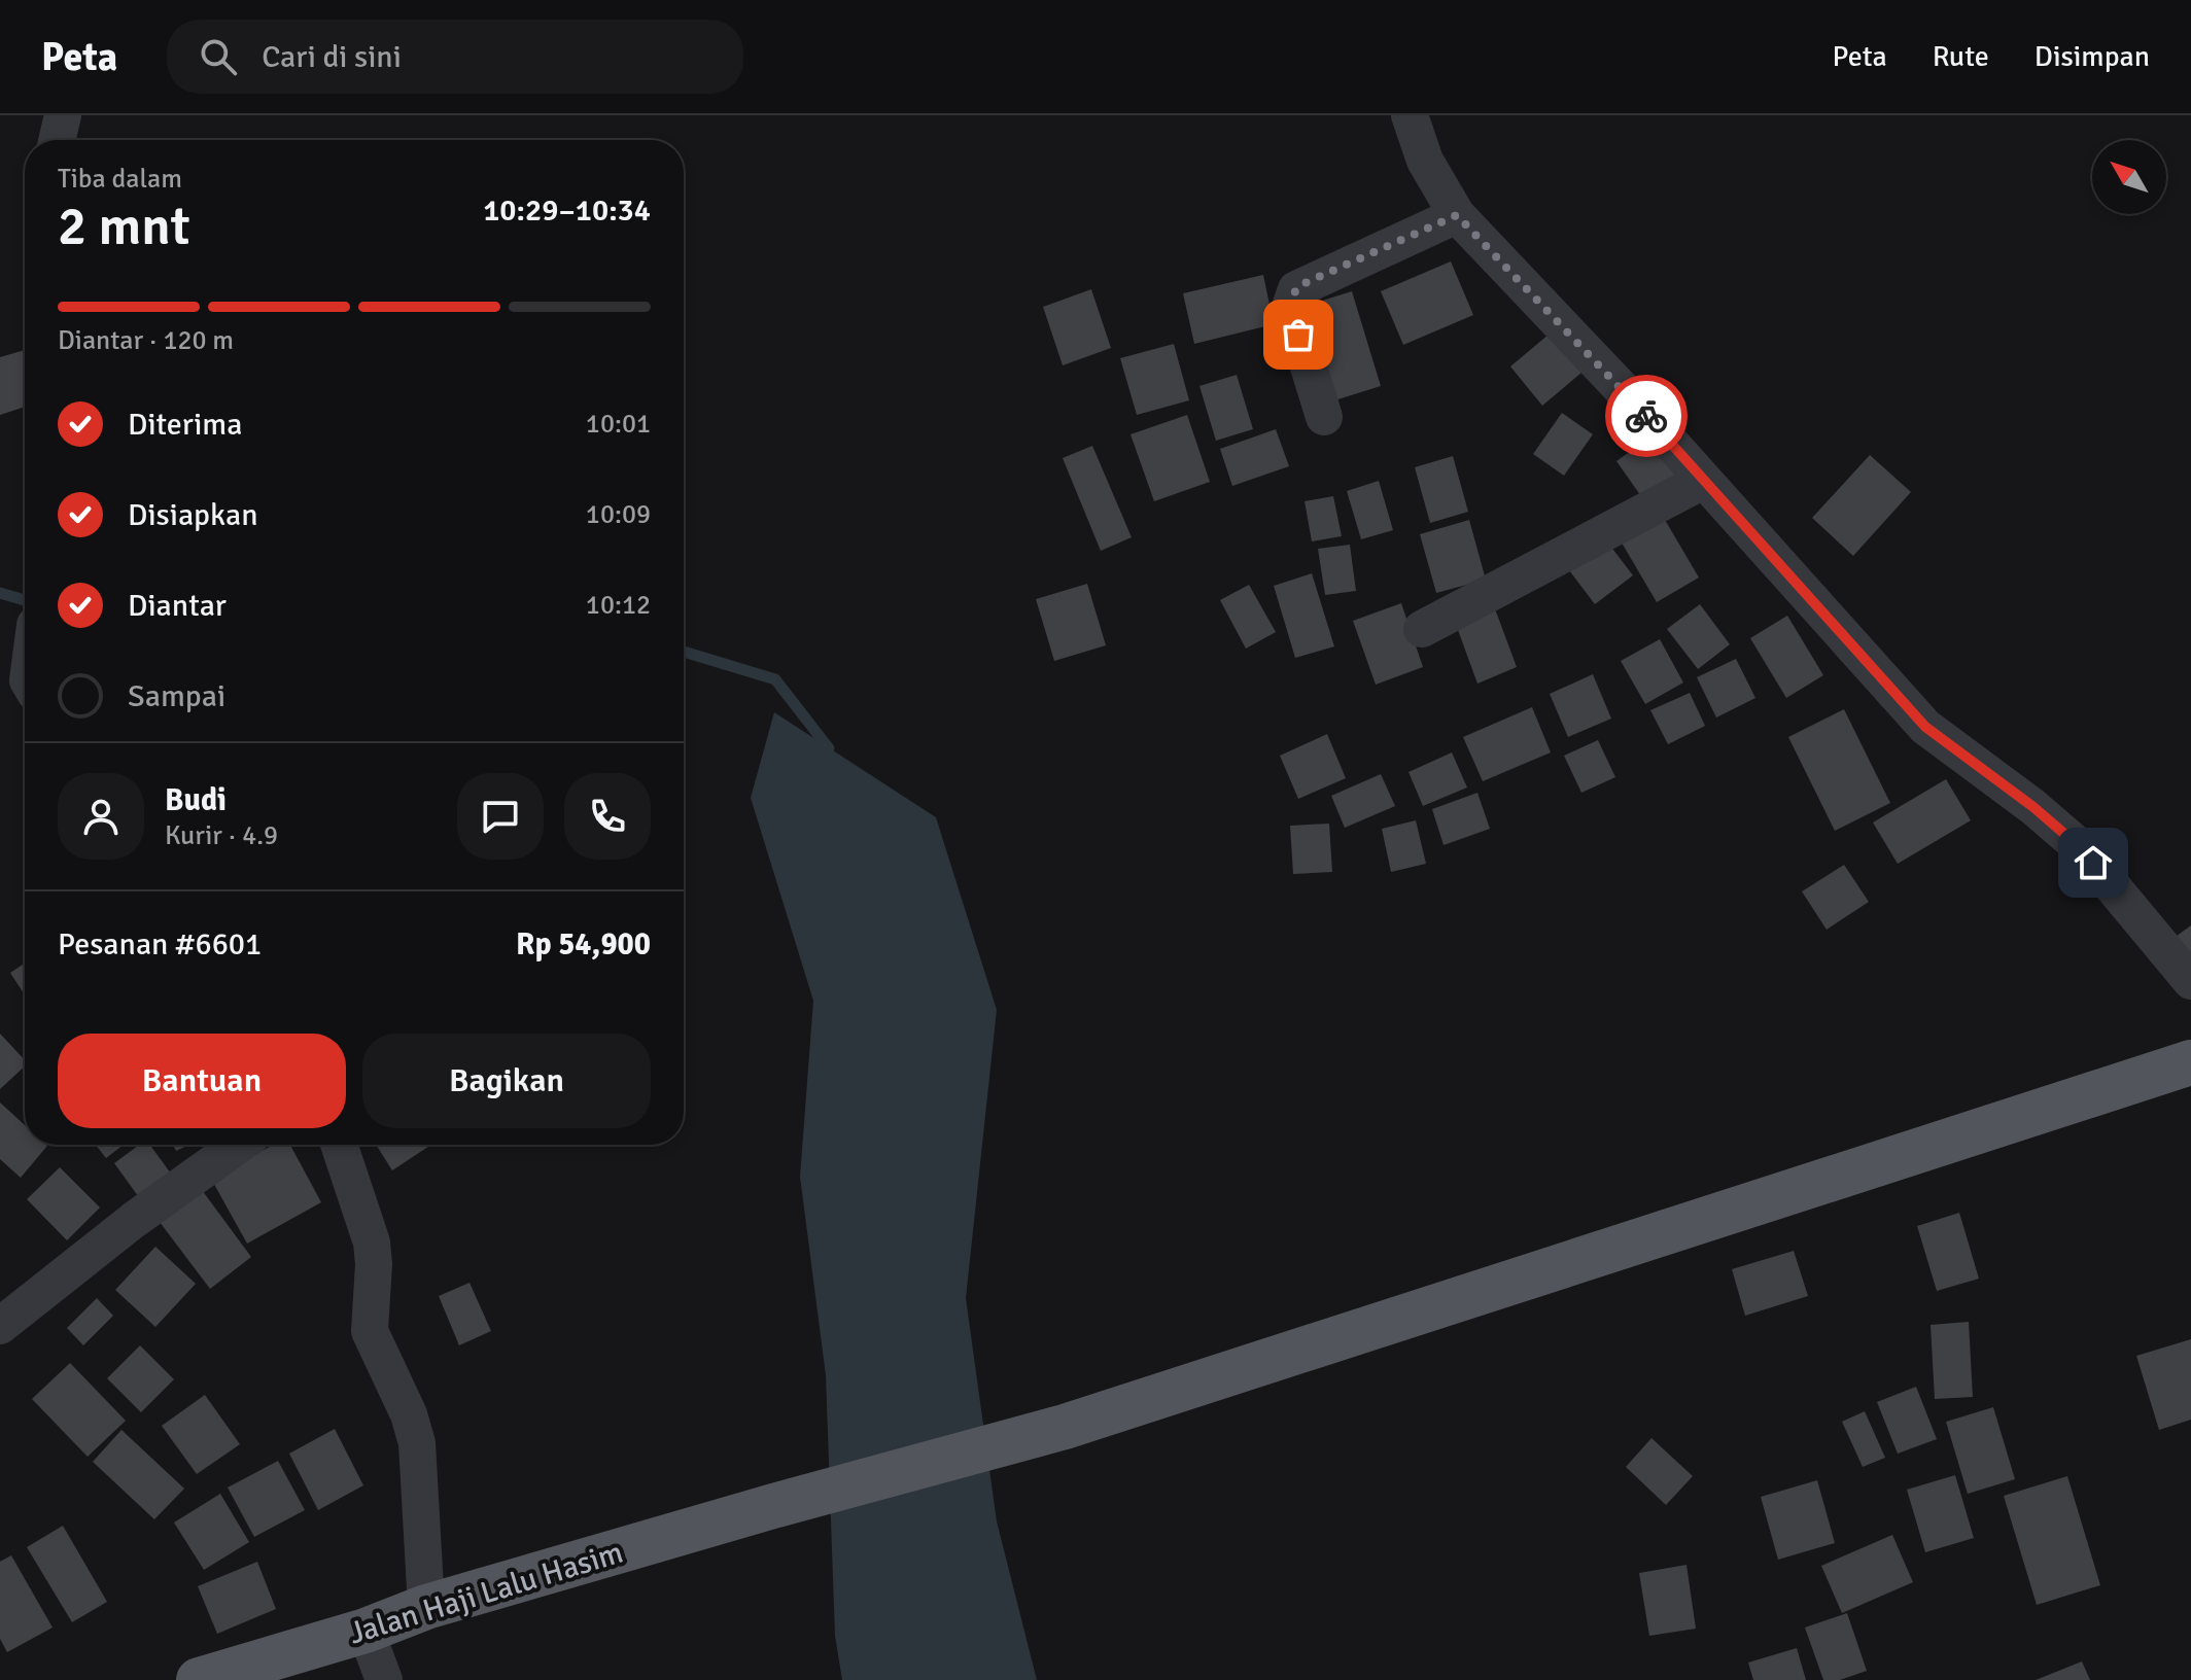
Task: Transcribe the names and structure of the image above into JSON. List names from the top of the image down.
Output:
{
  "streets": {
    "main road": ["Jalan Haji Lalu Hasim"]
  },
  "north": "top left",
  "page": {
    "header": "Peta",
    "search": "Cari di sini",
    "nav": ["Peta", "Rute", "Disimpan"],
    "heading": ["2 mnt", "Tiba dalam", "10:29–10:34"],
    "panel": [
      "Budi",
      "Kurir · 4.9",
      "Pesanan #6601",
      "Rp 54,900"
    ],
    "bar": "Diantar · 120 m",
    "list": [
      ["Diterima", "10:01"],
      ["Disiapkan", "10:09"],
      ["Diantar", "10:12"],
      "Sampai"
    ],
    "buttons": ["Bantuan", "Bagikan"]
  }
}
